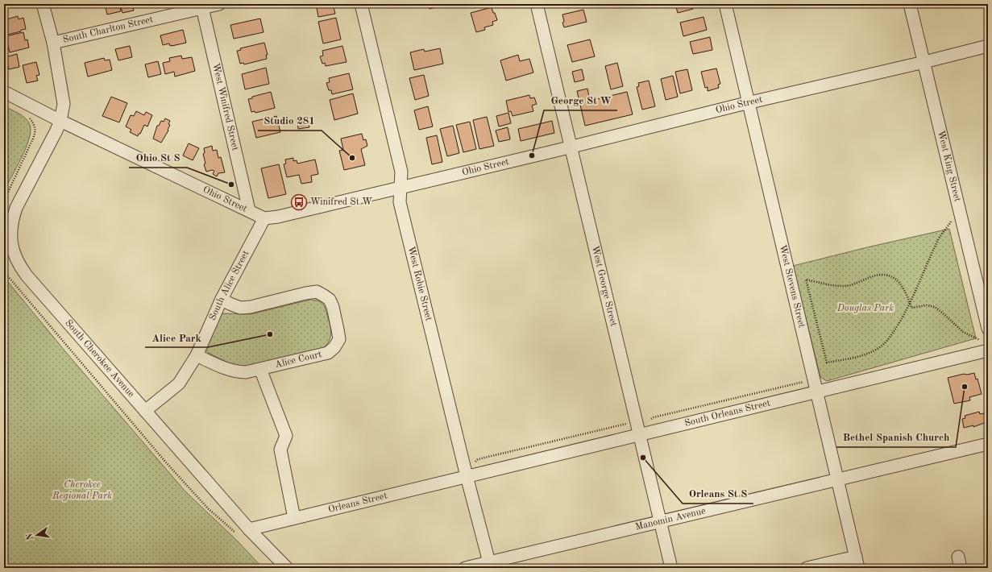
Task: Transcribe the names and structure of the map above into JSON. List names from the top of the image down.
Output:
{
  "streets": {
    "street": [
      "South Charlton Street",
      "Ohio Street",
      "West Winifred Street",
      "West King Street",
      "West Robie Street",
      "South Alice Street",
      "West George Street",
      "West Stevens Street",
      "South Cherokee Avenue",
      "Alice Court",
      "South Orleans Street",
      "Orleans Street",
      "Manomin Avenue"
    ]
  },
  "crossings": [
    ["South Charlton Street", "West Winifred Street"],
    ["South Charlton Street", "South Cherokee Avenue"],
    ["Ohio Street", "West Winifred Street"],
    ["Ohio Street", "West King Street"],
    ["Ohio Street", "West Robie Street"],
    ["Ohio Street", "South Alice Street"],
    ["Ohio Street", "West George Street"],
    ["Ohio Street", "West Stevens Street"],
    ["Ohio Street", "South Cherokee Avenue"],
    ["West Robie Street", "South Orleans Street"],
    ["West Robie Street", "Orleans Street"],
    ["West Robie Street", "Manomin Avenue"],
    ["South Alice Street", "South Cherokee Avenue"],
    ["South Alice Street", "Alice Court"],
    ["West George Street", "South Orleans Street"],
    ["West George Street", "Manomin Avenue"],
    ["West Stevens Street", "South Orleans Street"],
    ["West Stevens Street", "Manomin Avenue"],
    ["South Cherokee Avenue", "Orleans Street"],
    ["South Orleans Street", "Orleans Street"]
  ],
  "parks": ["Douglas Park", "Cherokee Regional Park"],
  "places": {
    "other": [
      "George St W",
      "Studio 281",
      "Ohio St S",
      "Alice Park",
      "Bethel Spanish Church",
      "Orleans St S"
    ],
    "bus stop": ["Winifred St W"]
  },
  "north": "left"
}
